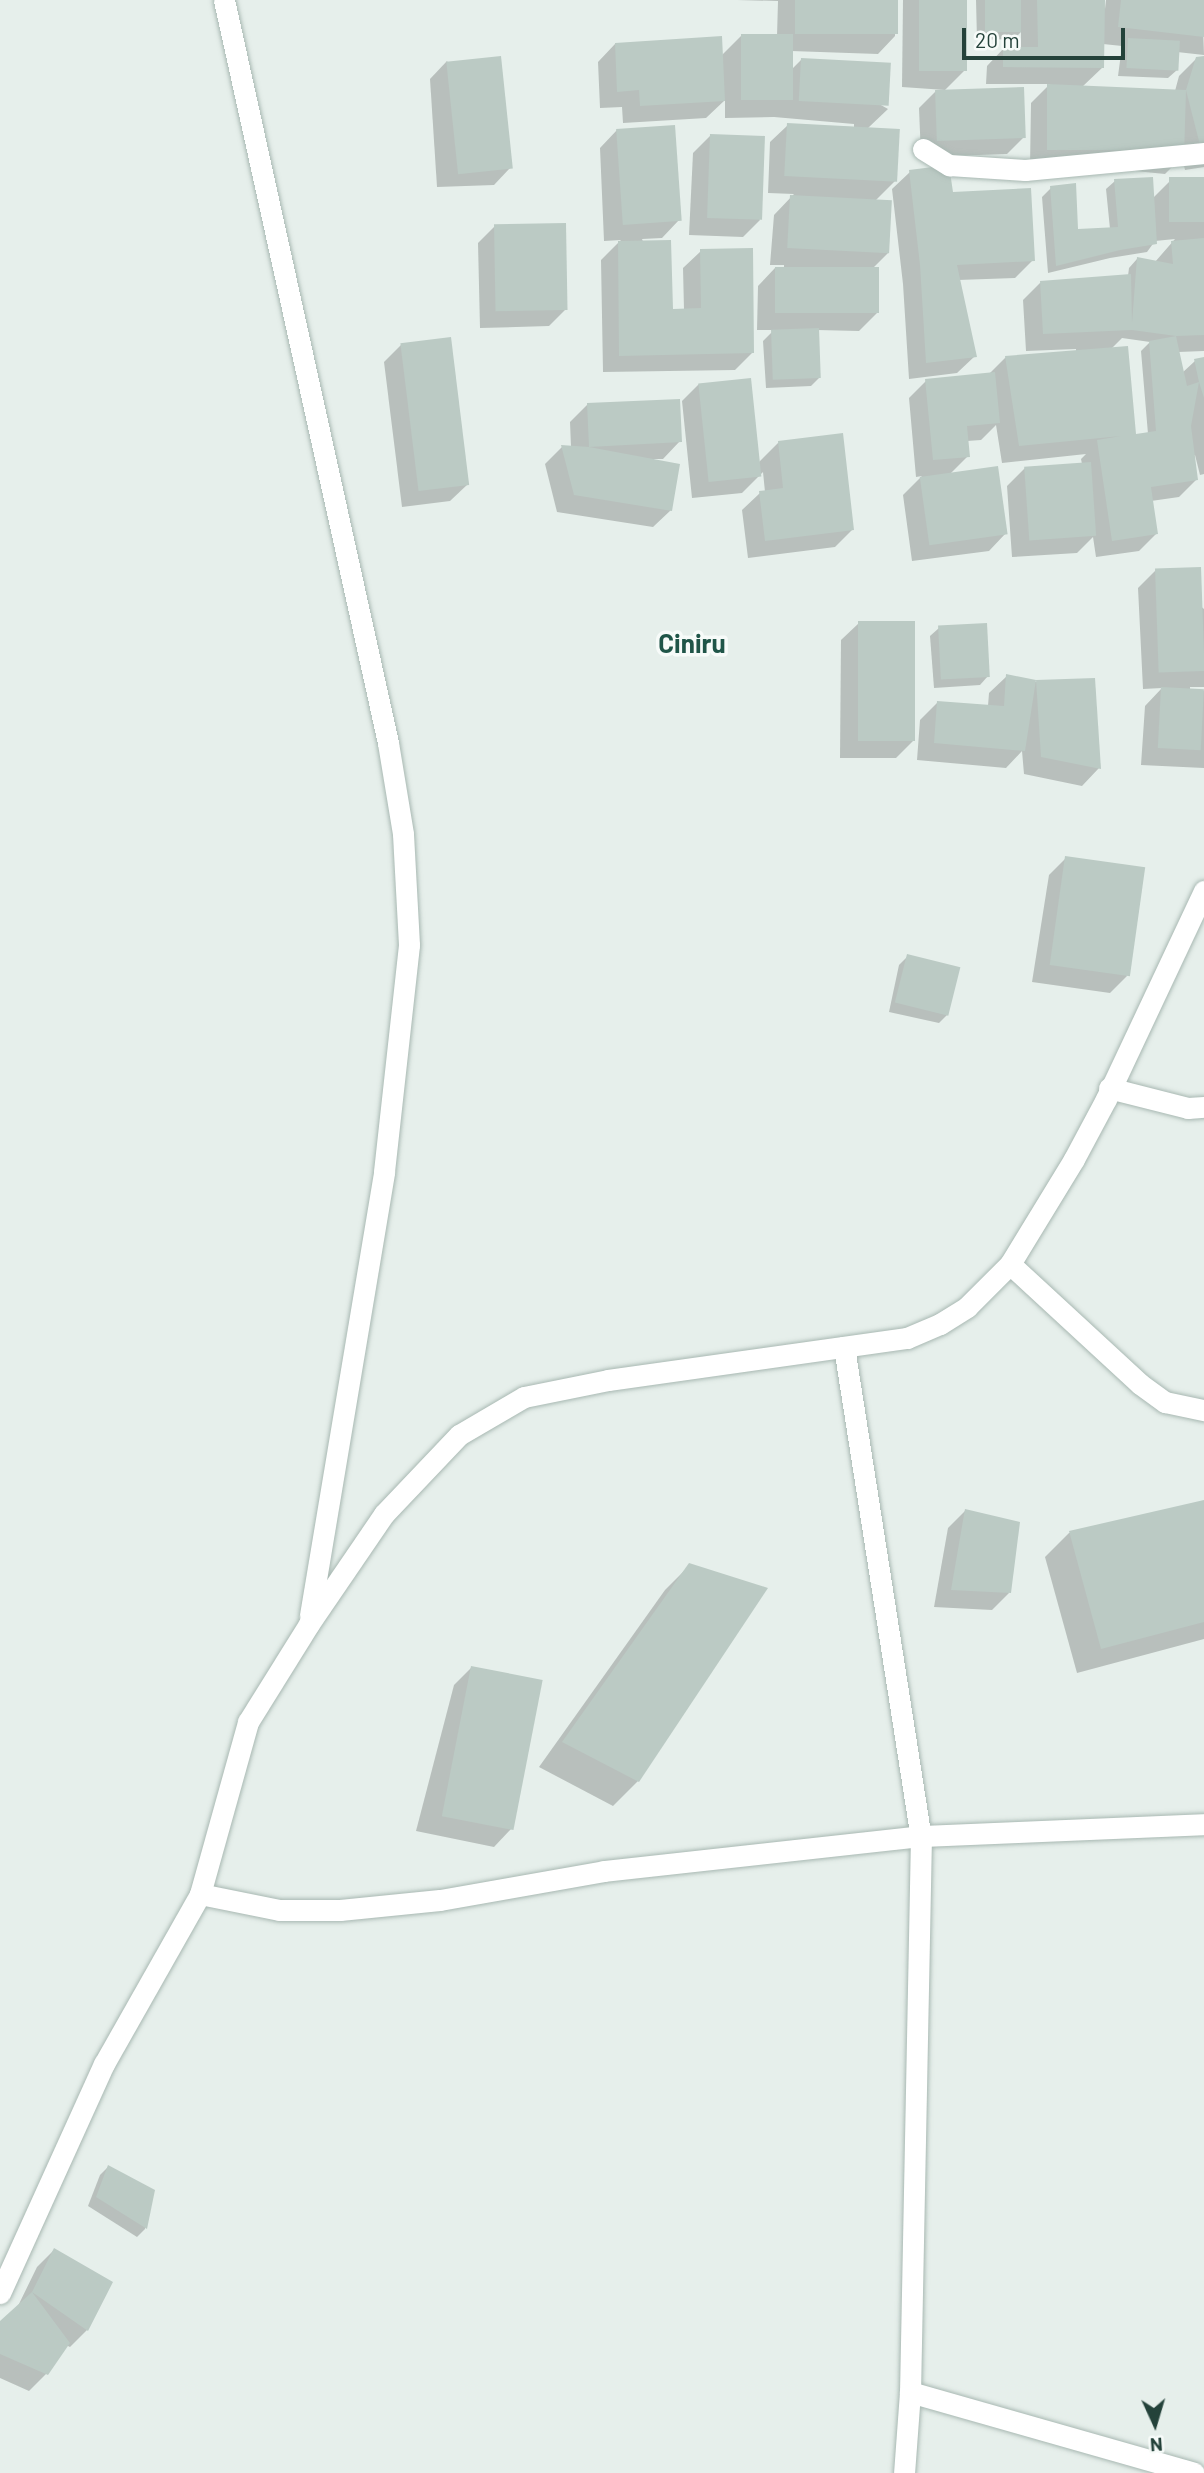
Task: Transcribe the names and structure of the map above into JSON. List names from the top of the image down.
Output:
{
  "districts": ["Ciniru"],
  "scale_bar": "20 m",
  "north": "bottom"
}
